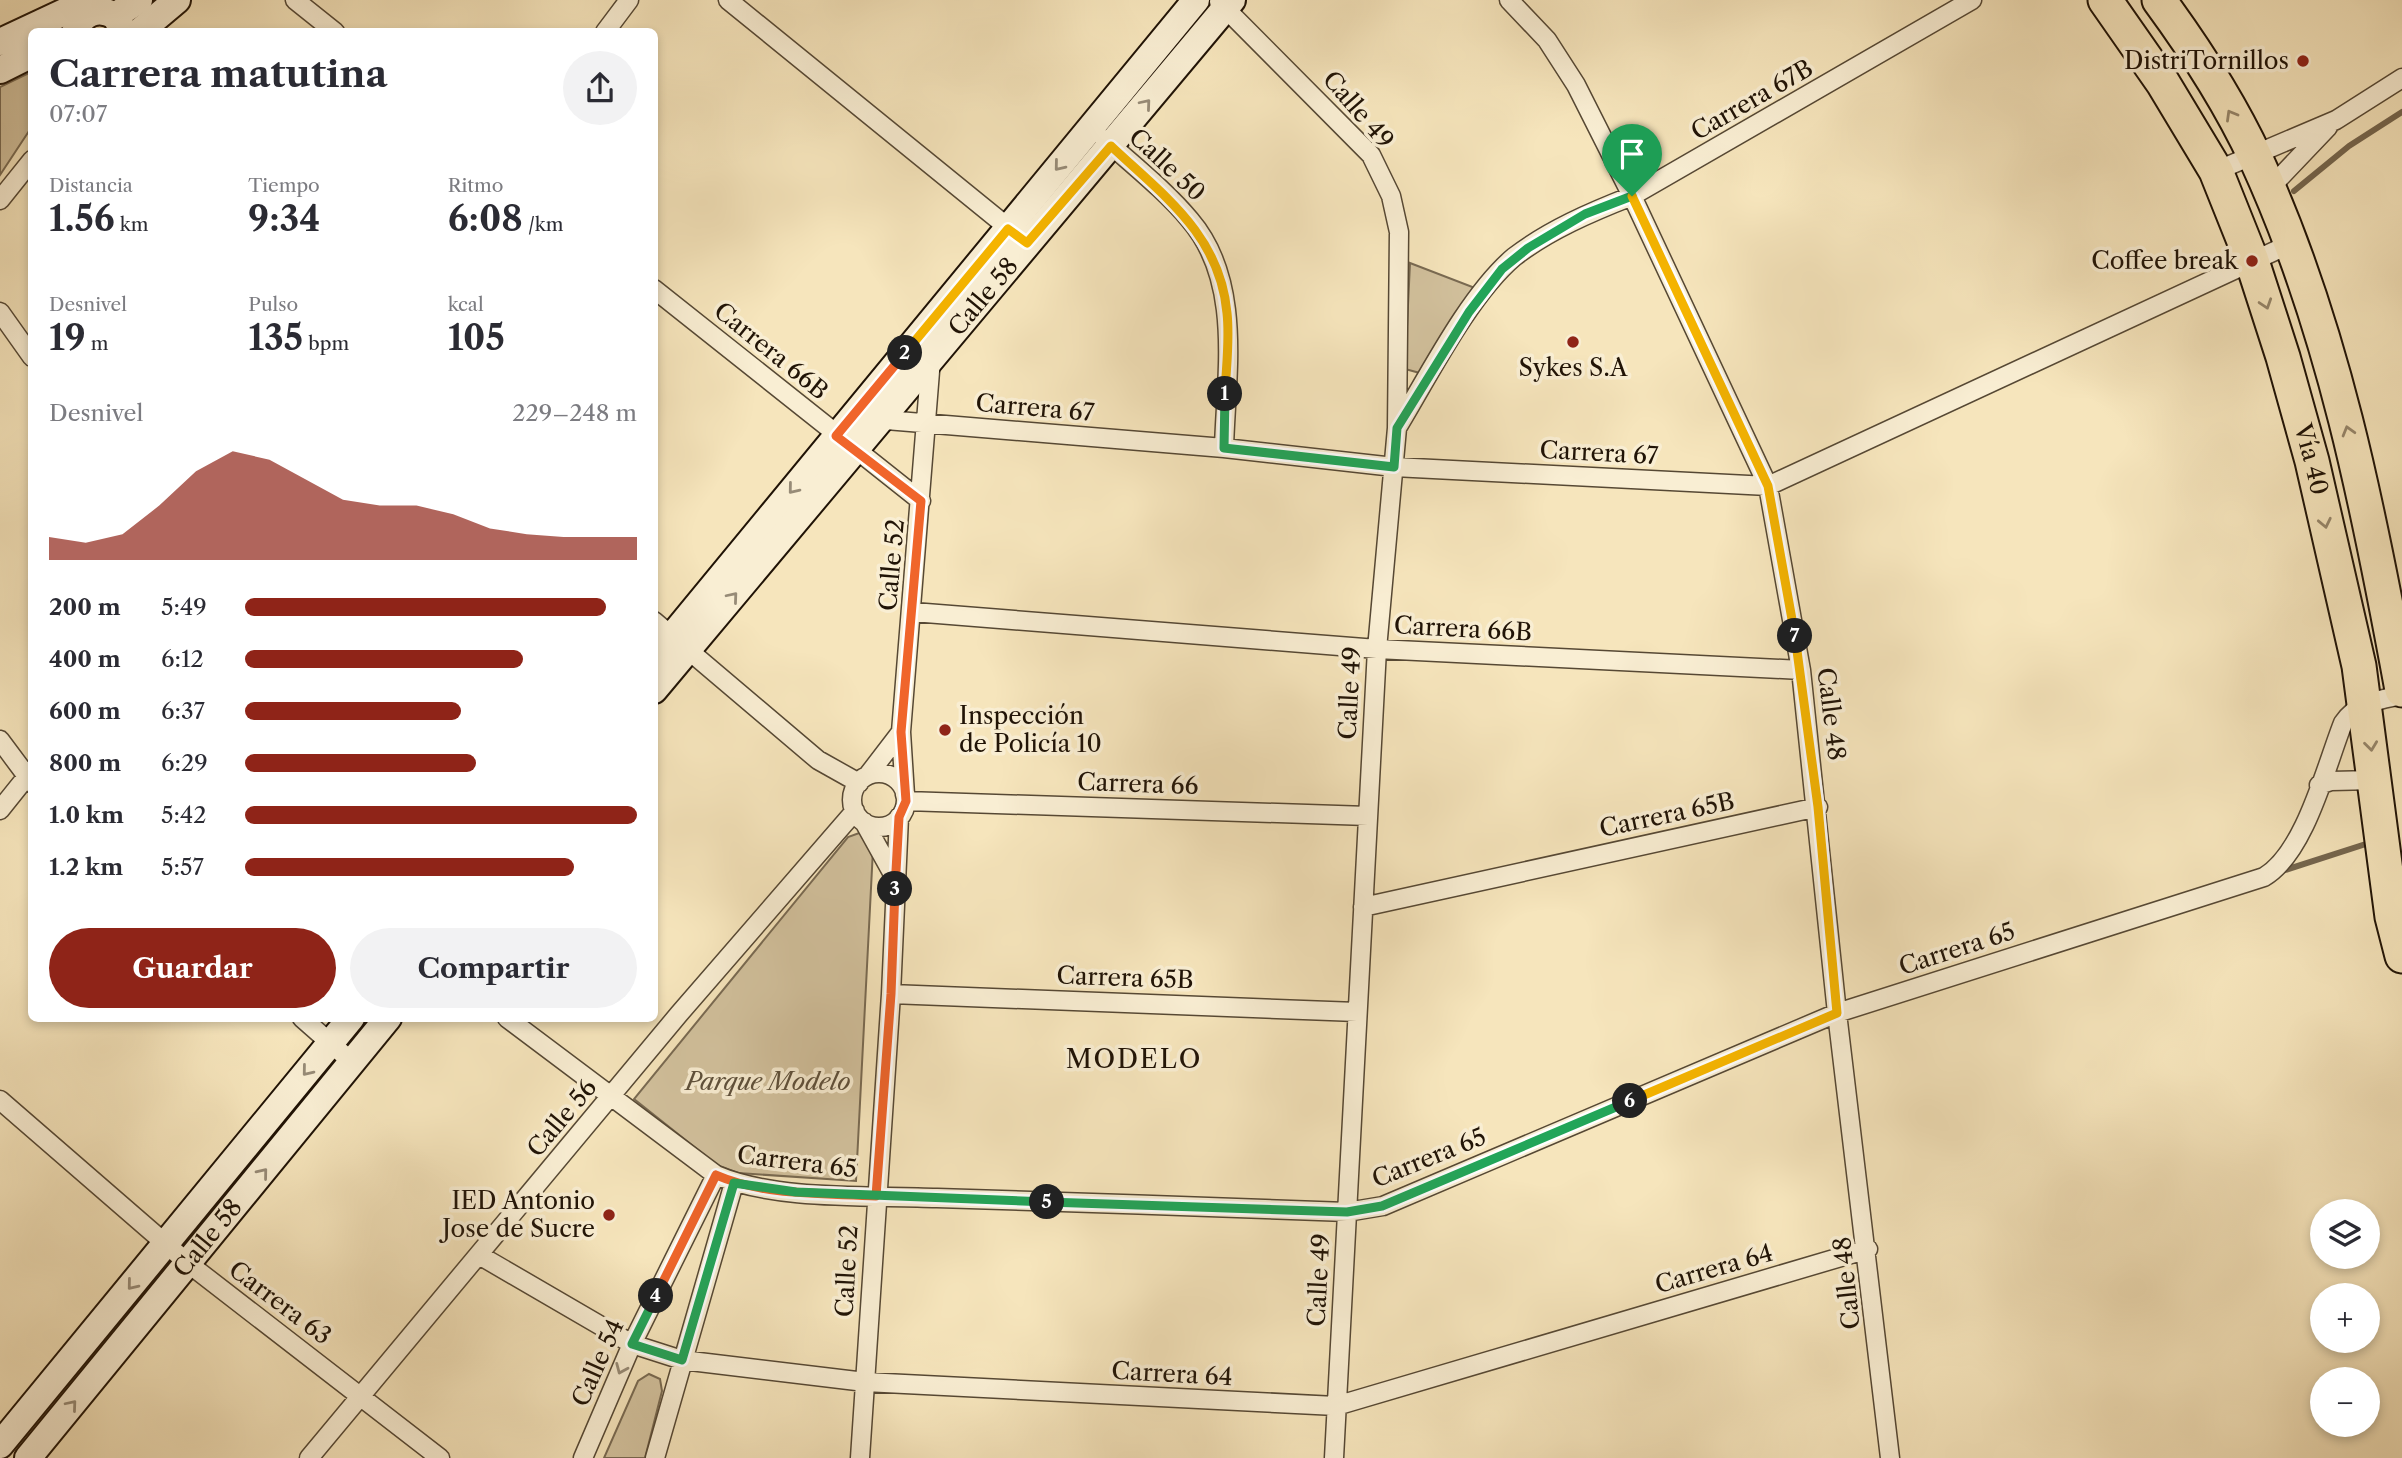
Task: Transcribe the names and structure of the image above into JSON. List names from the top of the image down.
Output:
{
  "streets": {
    "highway": ["Vía 40"],
    "street": [
      "Carrera 67B",
      "Calle 49",
      "Calle 50",
      "Calle 58",
      "Carrera 66B",
      "Carrera 67",
      "Calle 52",
      "Calle 48",
      "Carrera 66",
      "Carrera 65B",
      "Carrera 65",
      "Calle 56",
      "Carrera 64",
      "Carrera 63",
      "Calle 54"
    ]
  },
  "crossings": [
    ["Carrera 67B", "Calle 49"],
    ["Carrera 67B", "Calle 48"],
    ["Calle 49", "Calle 58"],
    ["Calle 49", "Carrera 66B"],
    ["Calle 49", "Carrera 67"],
    ["Calle 49", "Carrera 66"],
    ["Calle 49", "Carrera 65B"],
    ["Calle 49", "Carrera 65"],
    ["Calle 49", "Carrera 64"],
    ["Calle 50", "Calle 58"],
    ["Calle 50", "Carrera 67"],
    ["Calle 58", "Carrera 66B"],
    ["Calle 58", "Carrera 67"],
    ["Calle 58", "Calle 52"],
    ["Calle 58", "Carrera 63"],
    ["Carrera 66B", "Calle 52"],
    ["Carrera 66B", "Calle 48"],
    ["Carrera 67", "Vía 40"],
    ["Carrera 67", "Calle 52"],
    ["Carrera 67", "Calle 48"],
    ["Vía 40", "Carrera 65"],
    ["Calle 52", "Carrera 66"],
    ["Calle 52", "Carrera 65B"],
    ["Calle 52", "Carrera 65"],
    ["Calle 52", "Carrera 64"],
    ["Calle 48", "Carrera 65B"],
    ["Calle 48", "Carrera 65"],
    ["Calle 48", "Carrera 64"],
    ["Carrera 65", "Calle 56"],
    ["Carrera 65", "Calle 54"],
    ["Calle 56", "Carrera 64"],
    ["Calle 56", "Carrera 63"],
    ["Carrera 64", "Calle 54"]
  ],
  "districts": ["MODELO"],
  "parks": ["Parque Modelo"],
  "places": [
    "DistriTornillos",
    "Coffee break",
    "Sykes S.A",
    "Inspección de Policía 10",
    "IED Antonio Jose de Sucre"
  ],
  "page": {
    "heading": ["Carrera matutina", "07:07"],
    "stats": [
      ["Distancia", "1.56 km"],
      ["Tiempo", "9:34"],
      ["Ritmo", "6:08 /km"],
      ["Desnivel", "19 m"],
      ["Pulso", "135 bpm"],
      ["kcal", "105"]
    ],
    "pins": [
      "2",
      "1",
      "7",
      "3",
      "6",
      "5",
      "4"
    ],
    "chart": ["Desnivel", "229–248 m"],
    "list": [
      {
        "name": "200 m",
        "note": "5:49"
      },
      {
        "name": "400 m",
        "note": "6:12"
      },
      {
        "name": "600 m",
        "note": "6:37"
      },
      {
        "name": "800 m",
        "note": "6:29"
      },
      {
        "name": "1.0 km",
        "note": "5:42"
      },
      {
        "name": "1.2 km",
        "note": "5:57"
      }
    ],
    "buttons": ["Guardar", "Compartir"],
    "map_buttons": ["+", "−"]
  }
}
